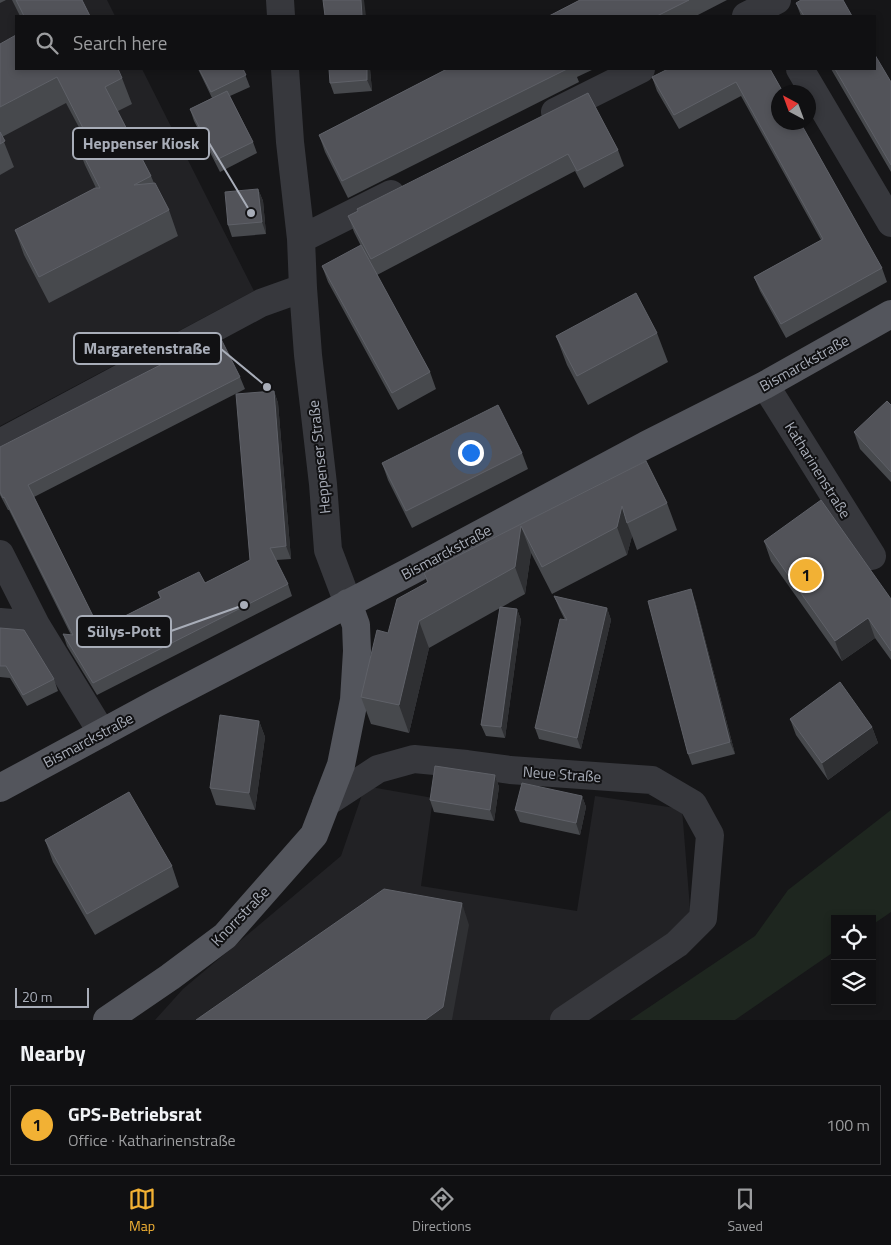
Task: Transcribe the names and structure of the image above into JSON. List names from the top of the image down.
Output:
{
  "streets": {
    "main road": ["Bismarckstraße", "Heppenser Straße", "Knorrstraße"],
    "street": ["Katharinenstraße", "Neue Straße"]
  },
  "crossings": [
    ["Bismarckstraße", "Heppenser Straße"],
    ["Bismarckstraße", "Katharinenstraße"],
    ["Heppenser Straße", "Neue Straße"],
    ["Heppenser Straße", "Knorrstraße"]
  ],
  "places": ["Heppenser Kiosk", "Margaretenstraße", "Sülys-Pott"],
  "scale_bar": "20 m",
  "north": "top left",
  "page": {
    "search": "Search here",
    "pins": "1",
    "scale": "20 m",
    "heading": "Nearby",
    "list": [
      {
        "mark": "1",
        "name": "GPS-Betriebsrat",
        "note": "Office · Katharinenstraße",
        "value": "100 m"
      }
    ],
    "nav": ["Map", "Directions", "Saved"]
  }
}
